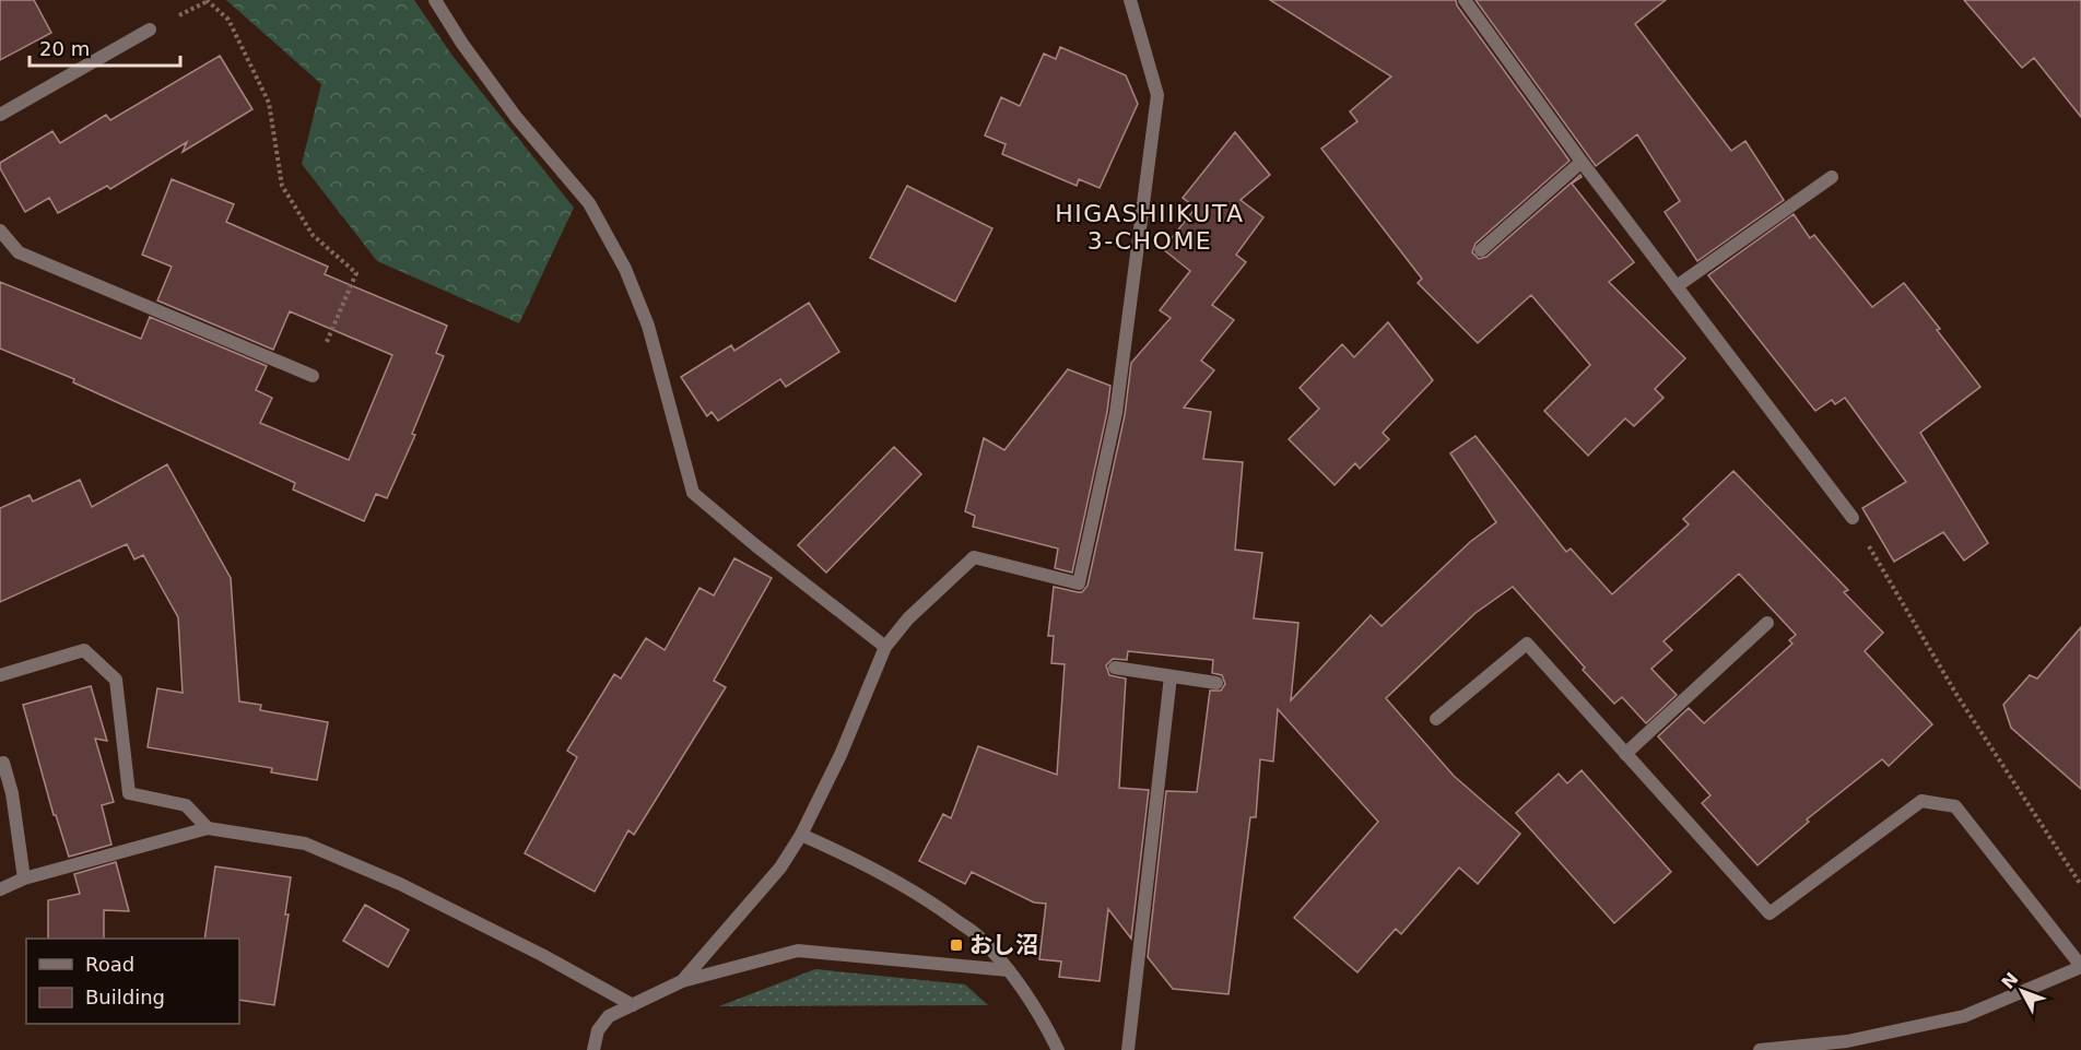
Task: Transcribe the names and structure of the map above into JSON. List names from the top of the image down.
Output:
{
  "districts": ["HIGASHIIKUTA 3-CHOME"],
  "places": {
    "transit": ["おし沼"]
  },
  "legend": ["Road", "Building"],
  "scale_bar": "20 m",
  "north": "top left"
}
